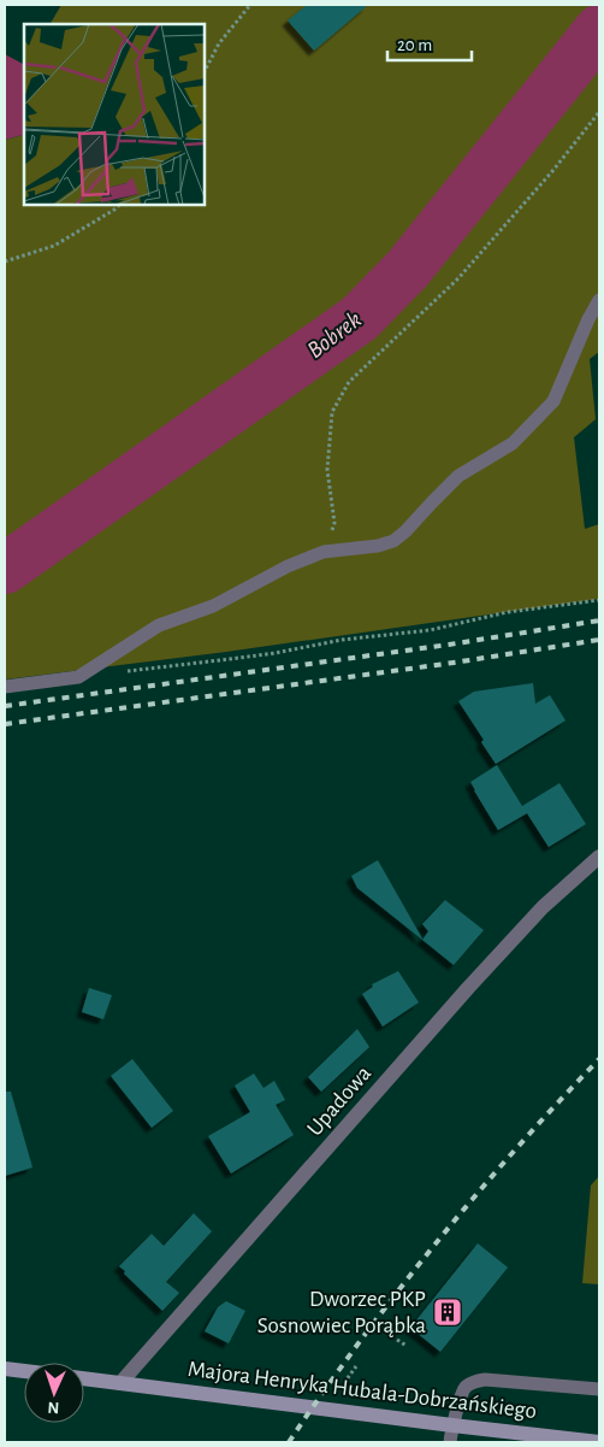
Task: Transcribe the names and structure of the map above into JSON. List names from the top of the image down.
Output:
{
  "streets": {
    "street": ["Upadowa", "Majora Henryka Hubala-Dobrzańskiego"]
  },
  "crossings": [
    ["Upadowa", "Majora Henryka Hubala-Dobrzańskiego"]
  ],
  "water": ["Bobrek"],
  "places": {
    "building": ["Dworzec PKP Sosnowiec Porąbka"]
  },
  "scale_bar": "20 m",
  "north": "bottom"
}
